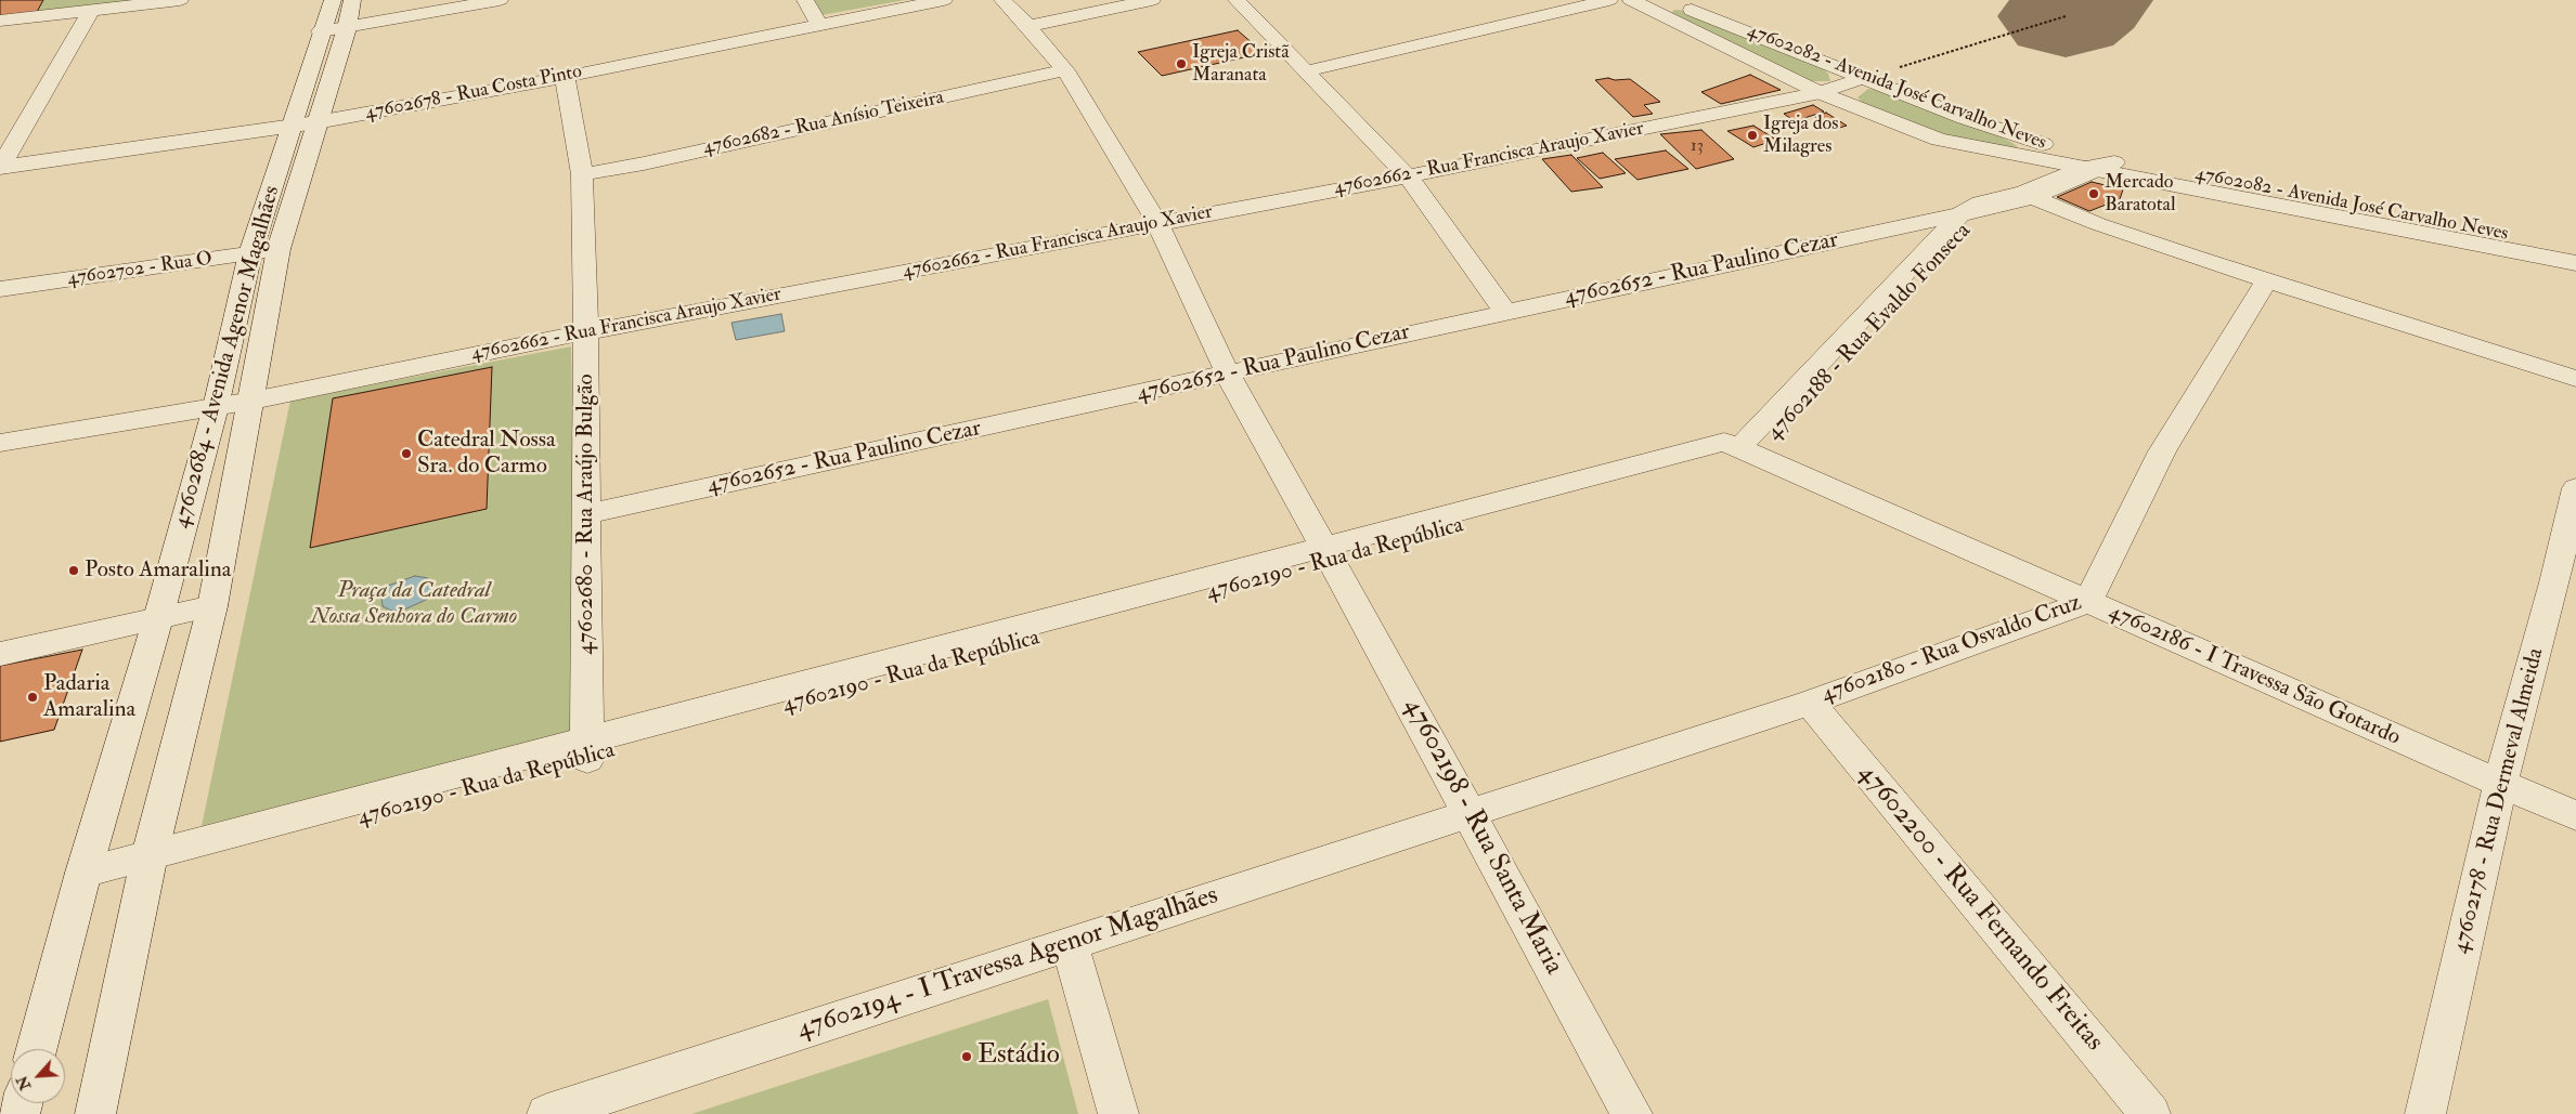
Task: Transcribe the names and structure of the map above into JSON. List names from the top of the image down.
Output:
{
  "streets": {
    "street": [
      "47602082 - Avenida José Carvalho Neves",
      "47602678 - Rua Costa Pinto",
      "47602682 - Rua Anísio Teixeira",
      "47602662 - Rua Francisca Araujo Xavier",
      "47602702 - Rua O",
      "47602652 - Rua Paulino Cezar",
      "47602188 - Rua Evaldo Fonseca",
      "47602684 - Avenida Agenor Magalhães",
      "47602680 - Rua Araújo Bulgão",
      "47602190 - Rua da República",
      "47602180 - Rua Osvaldo Cruz",
      "47602186 - I Travessa São Gotardo",
      "47602178 - Rua Dermeval Almeida",
      "47602198 - Rua Santa Maria",
      "47602200 - Rua Fernando Freitas",
      "47602194 - I Travessa Agenor Magalhães"
    ]
  },
  "crossings": [
    ["47602082 - Avenida José Carvalho Neves", "47602662 - Rua Francisca Araujo Xavier"],
    ["47602082 - Avenida José Carvalho Neves", "47602652 - Rua Paulino Cezar"],
    ["47602678 - Rua Costa Pinto", "47602684 - Avenida Agenor Magalhães"],
    ["47602678 - Rua Costa Pinto", "47602680 - Rua Araújo Bulgão"],
    ["47602682 - Rua Anísio Teixeira", "47602680 - Rua Araújo Bulgão"],
    ["47602682 - Rua Anísio Teixeira", "47602198 - Rua Santa Maria"],
    ["47602662 - Rua Francisca Araujo Xavier", "47602684 - Avenida Agenor Magalhães"],
    ["47602662 - Rua Francisca Araujo Xavier", "47602680 - Rua Araújo Bulgão"],
    ["47602662 - Rua Francisca Araujo Xavier", "47602198 - Rua Santa Maria"],
    ["47602702 - Rua O", "47602684 - Avenida Agenor Magalhães"],
    ["47602652 - Rua Paulino Cezar", "47602188 - Rua Evaldo Fonseca"],
    ["47602652 - Rua Paulino Cezar", "47602680 - Rua Araújo Bulgão"],
    ["47602652 - Rua Paulino Cezar", "47602198 - Rua Santa Maria"],
    ["47602188 - Rua Evaldo Fonseca", "47602190 - Rua da República"],
    ["47602188 - Rua Evaldo Fonseca", "47602186 - I Travessa São Gotardo"],
    ["47602684 - Avenida Agenor Magalhães", "47602190 - Rua da República"],
    ["47602680 - Rua Araújo Bulgão", "47602190 - Rua da República"],
    ["47602190 - Rua da República", "47602186 - I Travessa São Gotardo"],
    ["47602190 - Rua da República", "47602198 - Rua Santa Maria"],
    ["47602180 - Rua Osvaldo Cruz", "47602186 - I Travessa São Gotardo"],
    ["47602180 - Rua Osvaldo Cruz", "47602198 - Rua Santa Maria"],
    ["47602180 - Rua Osvaldo Cruz", "47602200 - Rua Fernando Freitas"],
    ["47602180 - Rua Osvaldo Cruz", "47602194 - I Travessa Agenor Magalhães"],
    ["47602186 - I Travessa São Gotardo", "47602178 - Rua Dermeval Almeida"],
    ["47602198 - Rua Santa Maria", "47602194 - I Travessa Agenor Magalhães"]
  ],
  "parks": ["Praça da Catedral Nossa Senhora do Carmo"],
  "places": [
    "Igreja Cristã Maranata",
    "Igreja dos Milagres",
    "Mercado Baratotal",
    "Catedral Nossa Sra. do Carmo",
    "Posto Amaralina",
    "Padaria Amaralina",
    "Estádio"
  ],
  "house_numbers": ["13"],
  "north": "bottom left"
}
